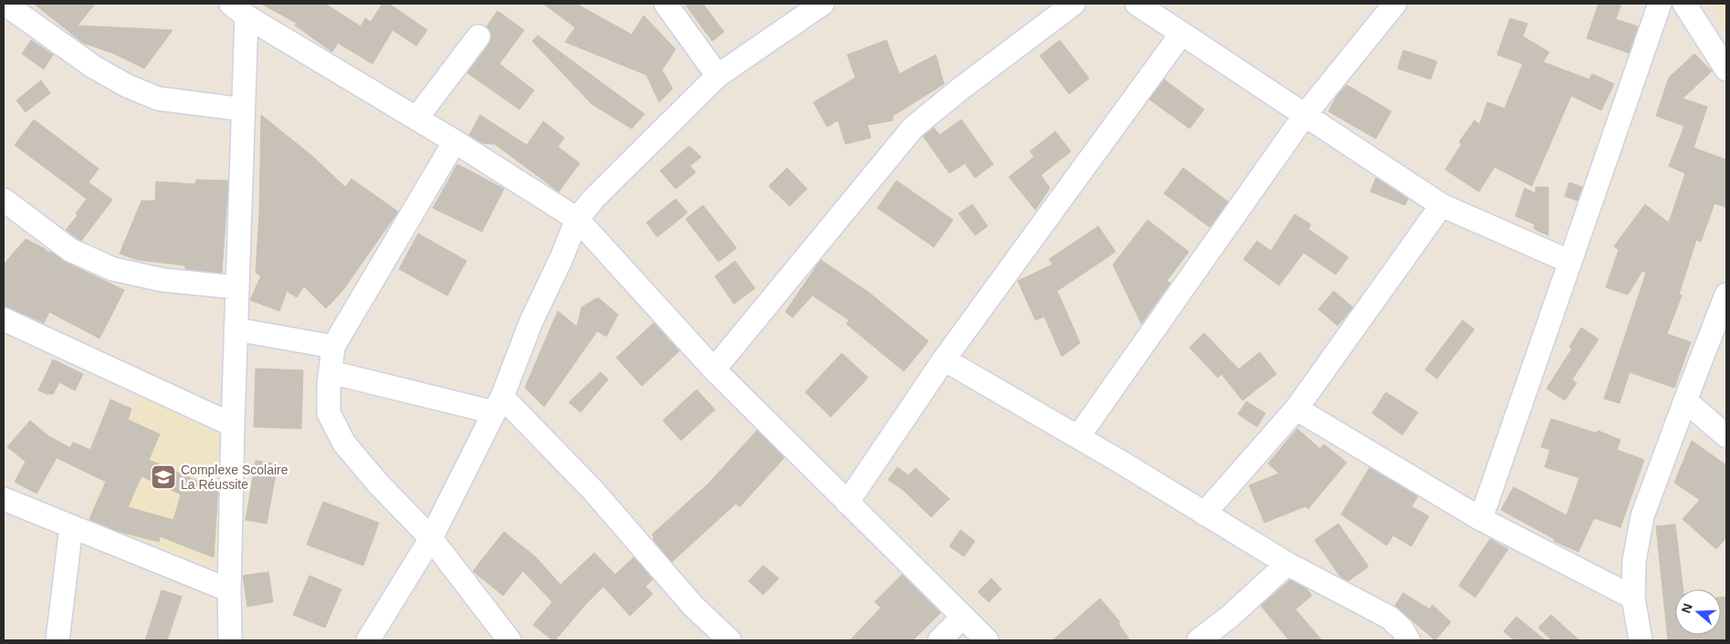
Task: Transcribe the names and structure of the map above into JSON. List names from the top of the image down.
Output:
{
  "places": {
    "school or university": ["Complexe Scolaire La Réussite"]
  },
  "north": "left"
}
